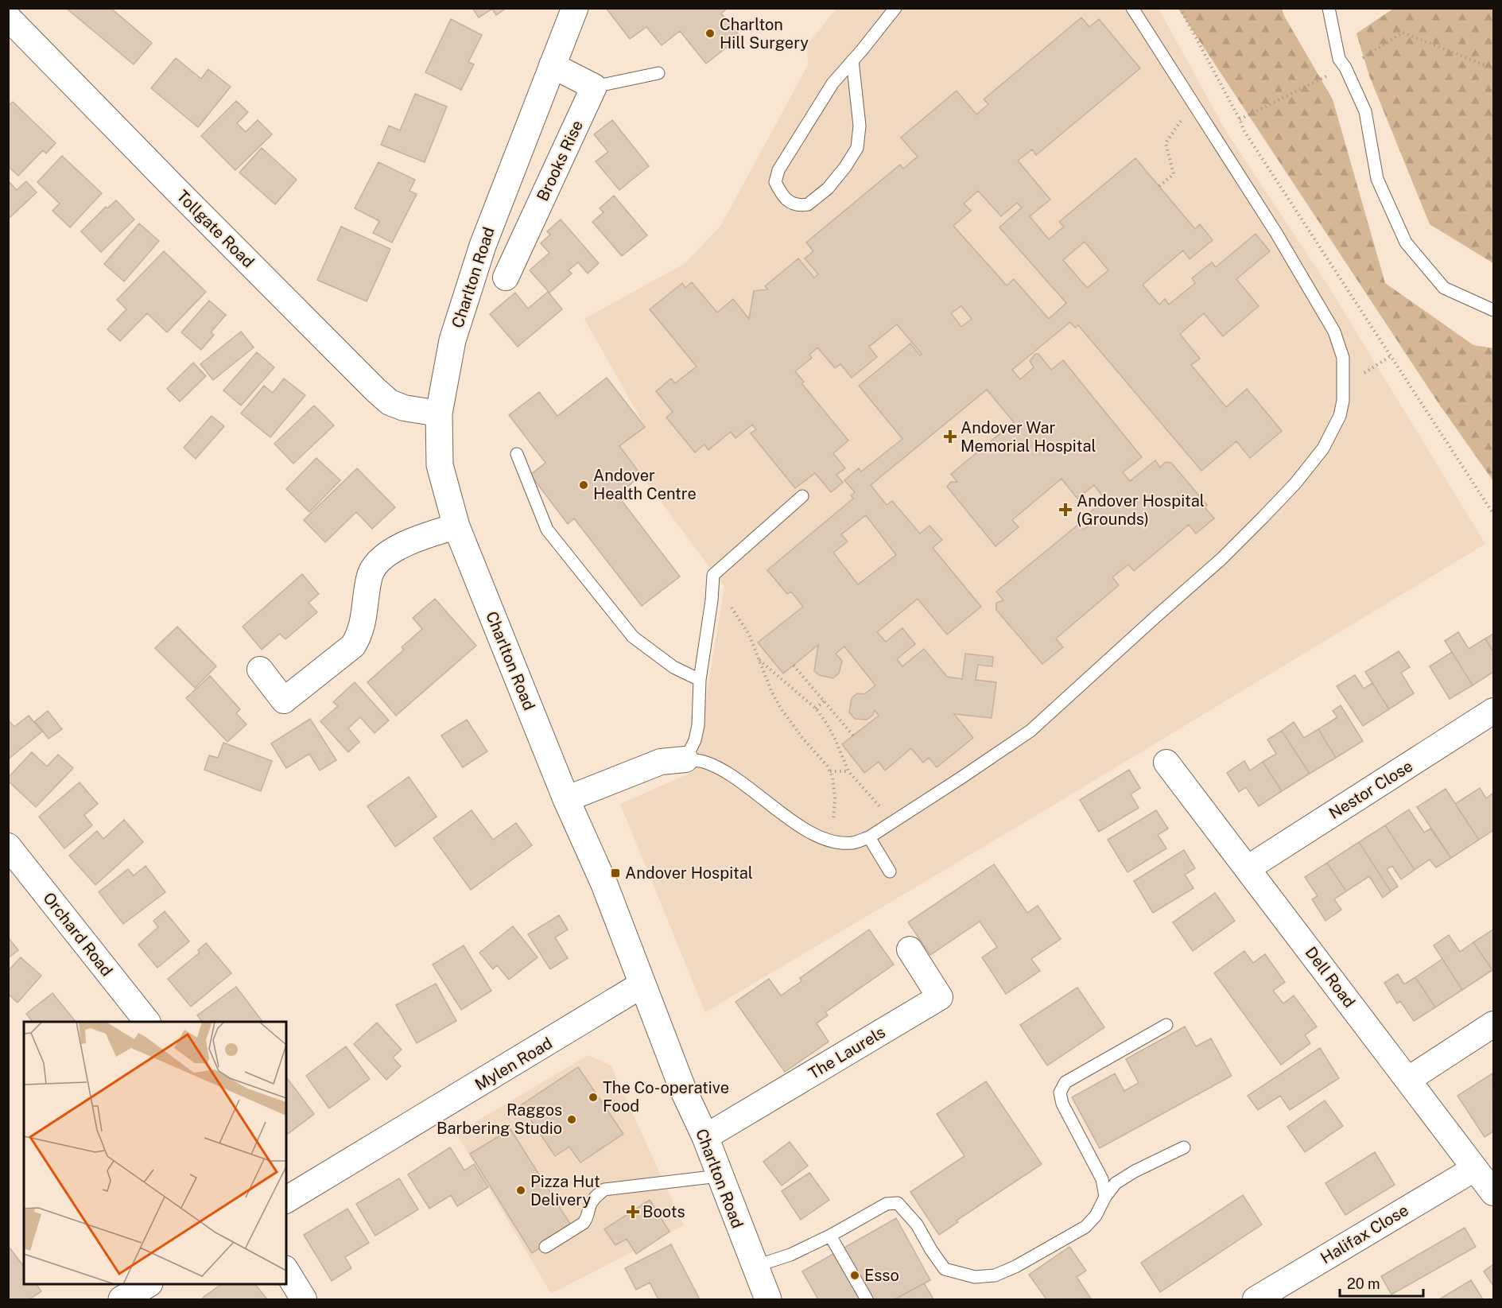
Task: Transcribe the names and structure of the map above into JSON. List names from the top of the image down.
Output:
{
  "streets": {
    "street": [
      "Brooks Rise",
      "Tollgate Road",
      "Charlton Road",
      "Nestor Close",
      "Orchard Road",
      "Dell Road",
      "The Laurels",
      "Mylen Road",
      "Halifax Close"
    ]
  },
  "crossings": [
    ["Tollgate Road", "Charlton Road"],
    ["Charlton Road", "The Laurels"],
    ["Charlton Road", "Mylen Road"],
    ["Nestor Close", "Dell Road"],
    ["Dell Road", "Halifax Close"]
  ],
  "places": {
    "other": [
      "Charlton Hill Surgery",
      "Andover Health Centre",
      "The Co-operative Food",
      "Raggos Barbering Studio",
      "Pizza Hut Delivery",
      "Esso"
    ],
    "health": ["Andover War Memorial Hospital", "Andover Hospital (Grounds)", "Boots"],
    "transit": ["Andover Hospital"]
  },
  "scale_bar": "20 m"
}
